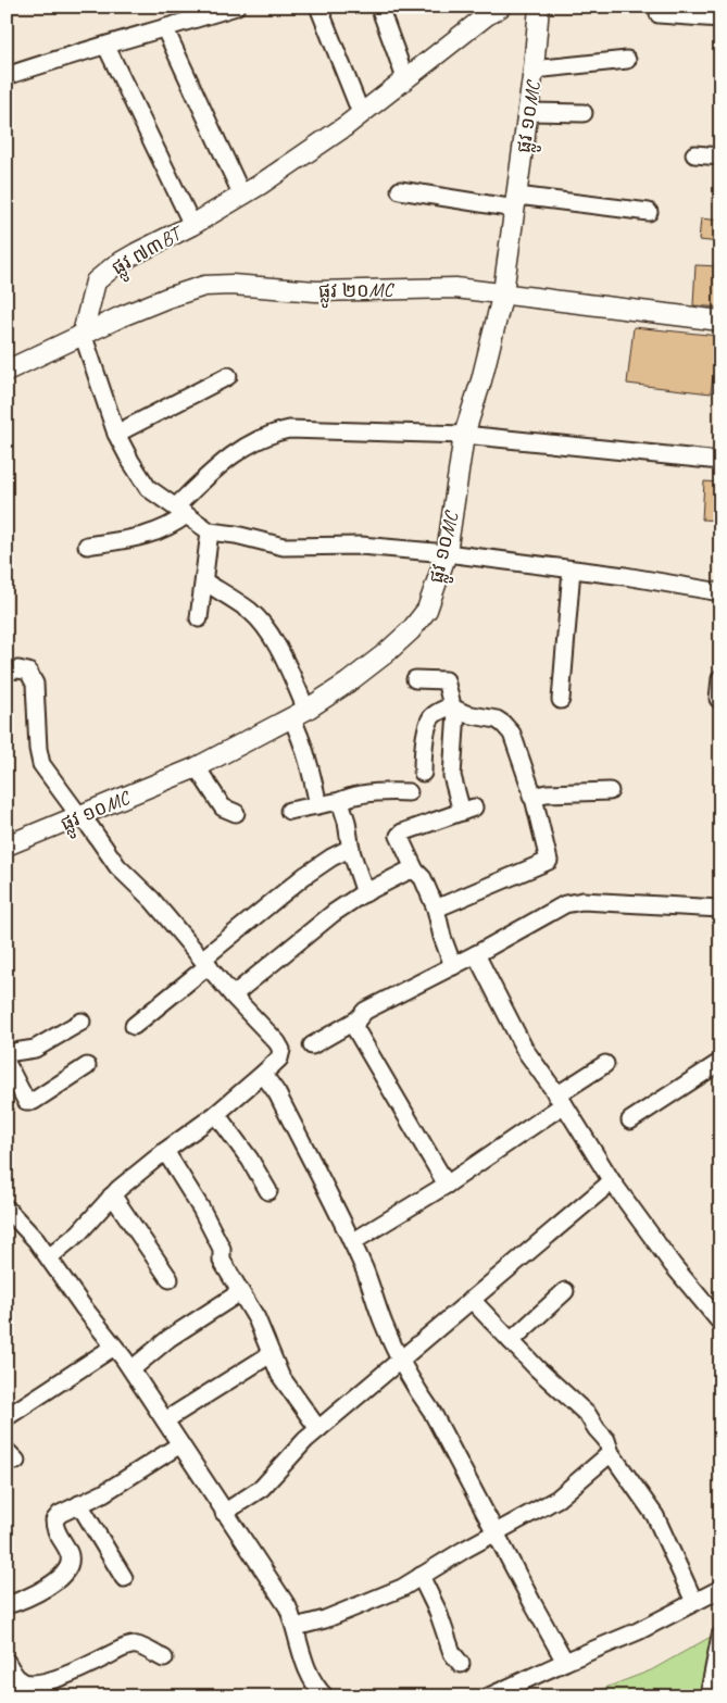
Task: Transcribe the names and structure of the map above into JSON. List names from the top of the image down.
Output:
{
  "streets": {
    "street": ["ផ្លូវ ១០MC", "ផ្លូវ ៧៣BT", "ផ្លូវ ២០MC"]
  },
  "crossings": [
    ["ផ្លូវ ១០MC", "ផ្លូវ ២០MC"],
    ["ផ្លូវ ៧៣BT", "ផ្លូវ ២០MC"]
  ]
}
